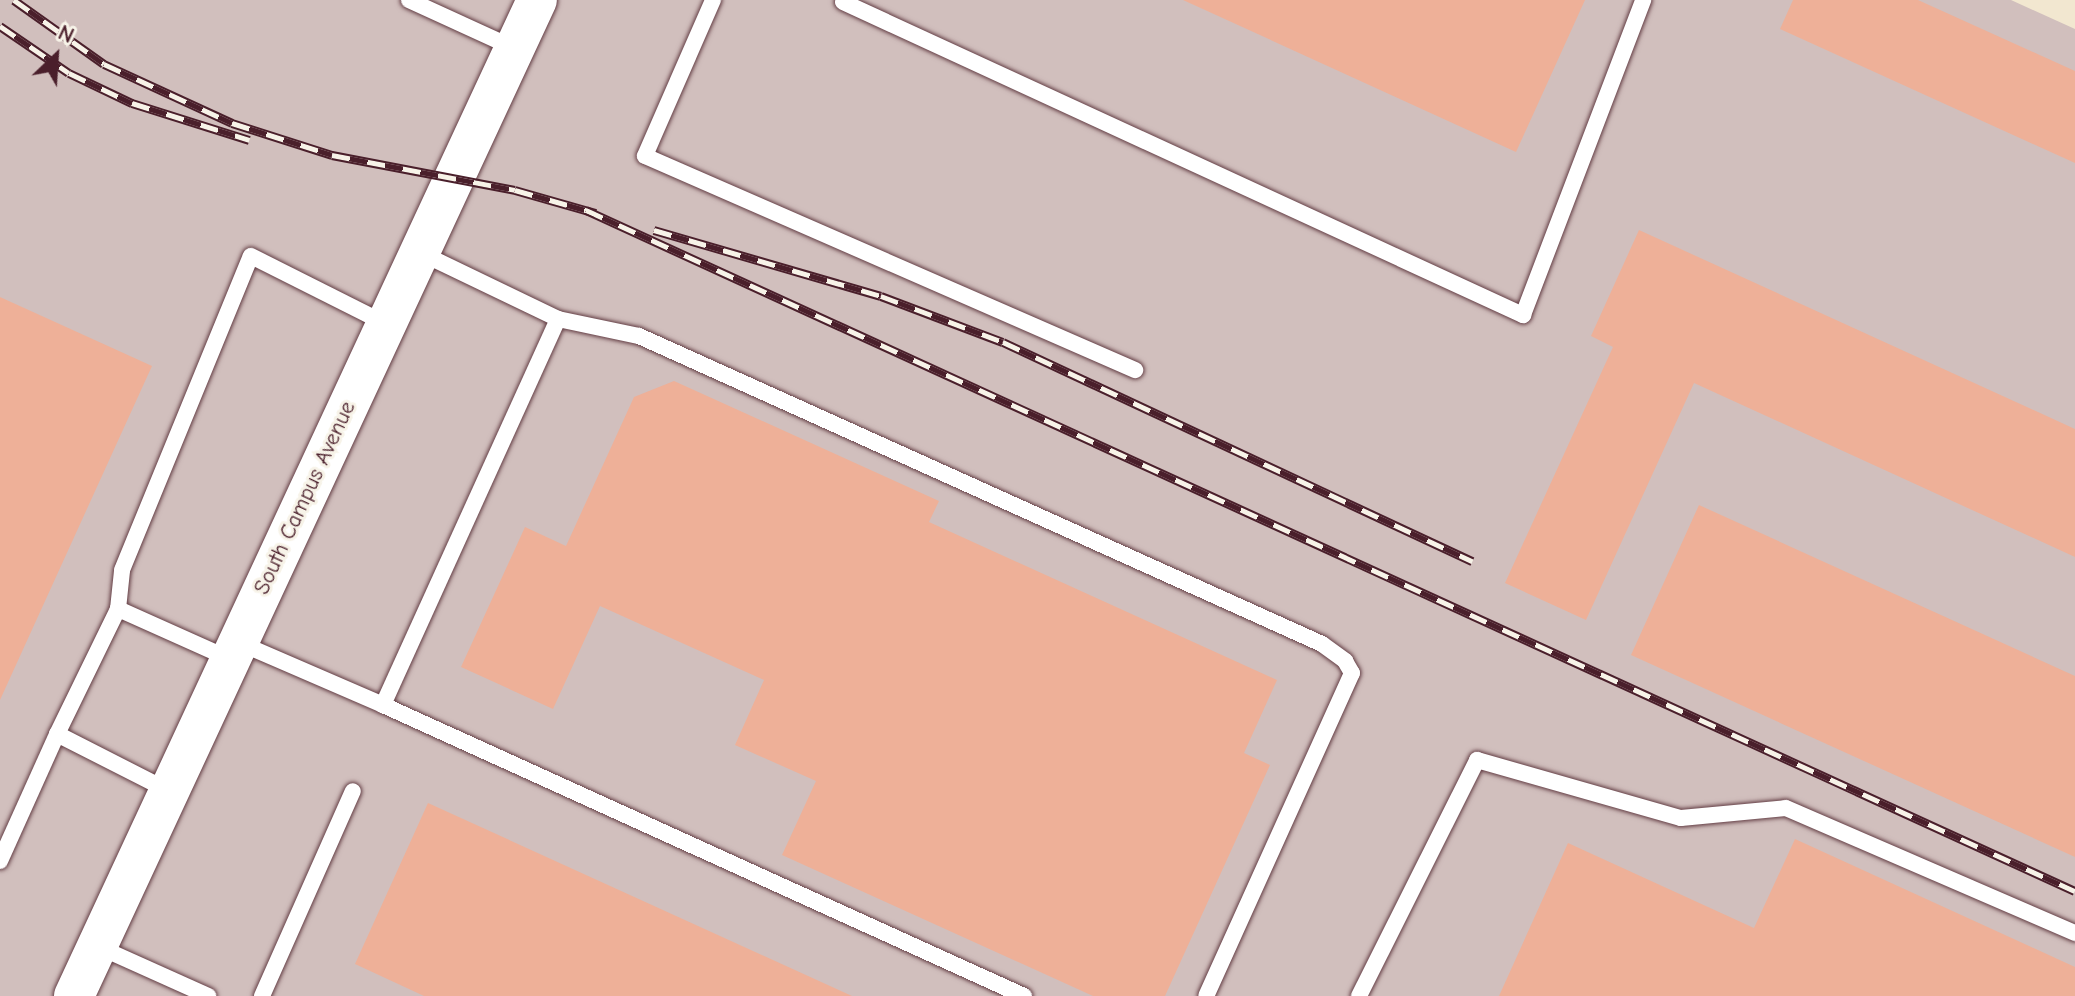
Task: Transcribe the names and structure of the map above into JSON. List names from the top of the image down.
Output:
{
  "streets": {
    "street": ["South Campus Avenue"]
  },
  "north": "top right"
}
